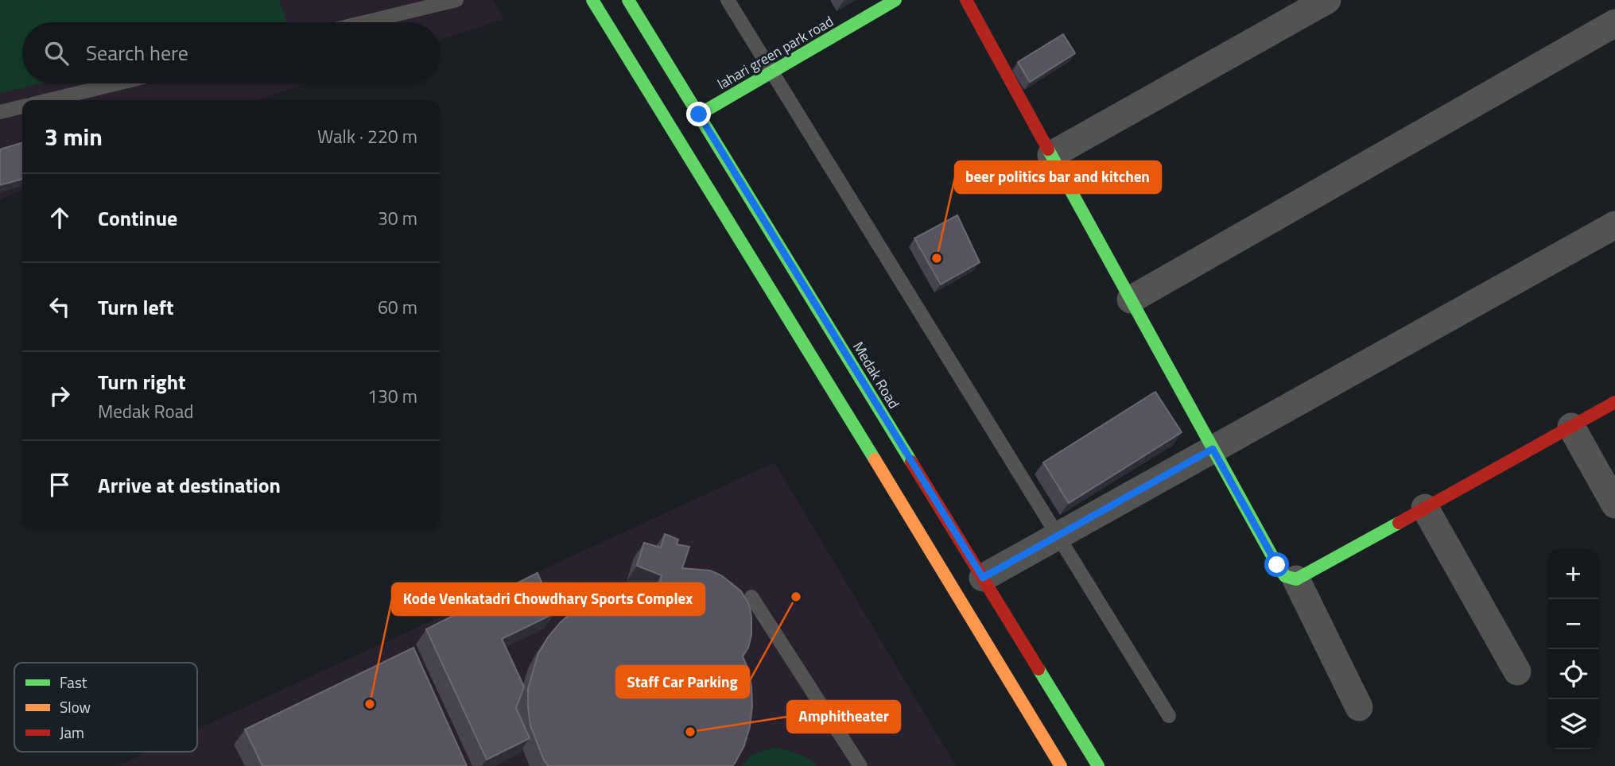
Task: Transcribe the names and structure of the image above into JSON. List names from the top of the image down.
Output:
{
  "streets": {
    "main road": ["lahari green park road", "Medak Road"]
  },
  "crossings": [
    ["lahari green park road", "Medak Road"]
  ],
  "places": [
    "beer politics bar and kitchen",
    "Staff Car Parking",
    "Kode Venkatadri Chowdhary Sports Complex",
    "Amphitheater"
  ],
  "legend": ["Fast", "Slow", "Jam"],
  "page": {
    "search": "Search here",
    "heading": ["3 min", "Walk · 220 m"],
    "list": [
      ["Continue", "30 m"],
      ["Turn left", "60 m"],
      ["Turn right", "Medak Road", "130 m"],
      "Arrive at destination"
    ],
    "map_buttons": ["+", "−"]
  }
}
